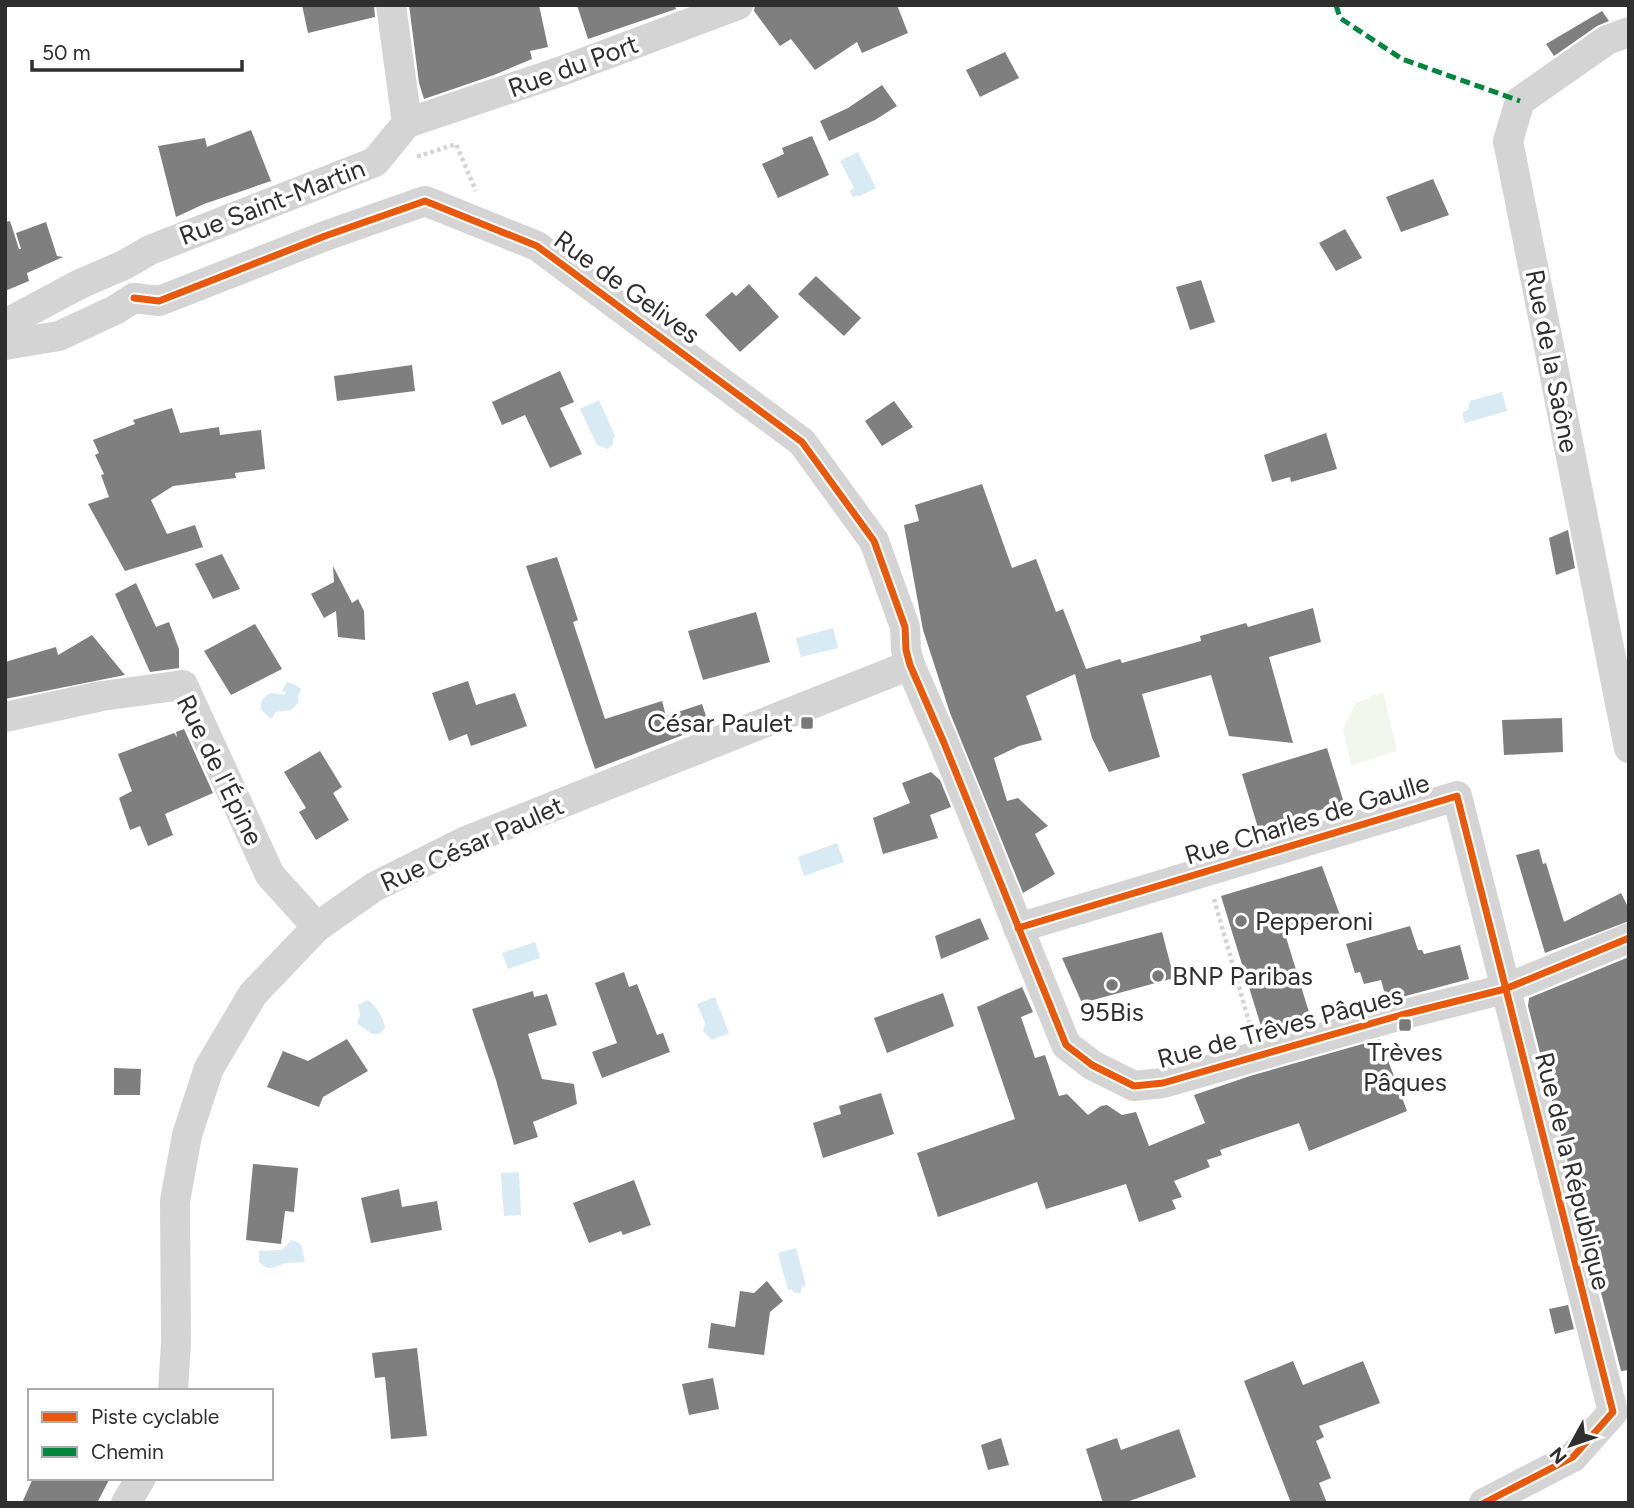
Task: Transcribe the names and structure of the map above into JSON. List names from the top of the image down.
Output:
{
  "streets": {
    "street": [
      "Rue du Port",
      "Rue Saint-Martin",
      "Rue de Gelives",
      "Rue de la Saône",
      "Rue de l'Épine",
      "Rue Charles de Gaulle",
      "Rue César Paulet",
      "Rue de Trêves Pâques",
      "Rue de la République"
    ]
  },
  "crossings": [
    ["Rue du Port", "Rue Saint-Martin"],
    ["Rue de Gelives", "Rue César Paulet"],
    ["Rue de Gelives", "Rue de Trêves Pâques"],
    ["Rue de l'Épine", "Rue César Paulet"],
    ["Rue Charles de Gaulle", "Rue de Trêves Pâques"],
    ["Rue Charles de Gaulle", "Rue de la République"],
    ["Rue César Paulet", "Rue de Trêves Pâques"],
    ["Rue de Trêves Pâques", "Rue de la République"]
  ],
  "places": {
    "transit": ["César Paulet", "Trèves Pâques"],
    "other": ["Pepperoni", "BNP Paribas", "95Bis"]
  },
  "legend": ["Piste cyclable", "Chemin"],
  "scale_bar": "50 m",
  "north": "bottom left"
}
